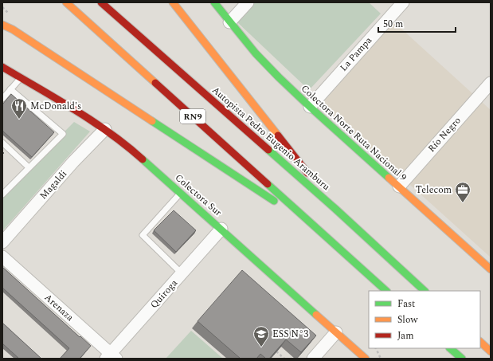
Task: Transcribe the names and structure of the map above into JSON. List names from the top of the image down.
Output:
{
  "streets": {
    "main road": [
      "RN9",
      "Colectora Norte Ruta Nacional 9",
      "Autopista Pedro Eugenio Aramburu",
      "Colectora Sur"
    ],
    "street": [
      "La Pampa",
      "Río Negro",
      "Magaldi",
      "Quiroga",
      "Arenaza"
    ]
  },
  "crossings": [
    ["La Pampa", "Colectora Norte Ruta Nacional 9"],
    ["Colectora Norte Ruta Nacional 9", "Río Negro"],
    ["Magaldi", "Colectora Sur"],
    ["Colectora Sur", "Quiroga"],
    ["Quiroga", "Arenaza"]
  ],
  "places": {
    "restaurant": ["McDonald's"],
    "office": ["Telecom"],
    "school or university": ["ESS N°3"]
  },
  "legend": ["Fast", "Slow", "Jam"],
  "scale_bar": "50 m"
}
